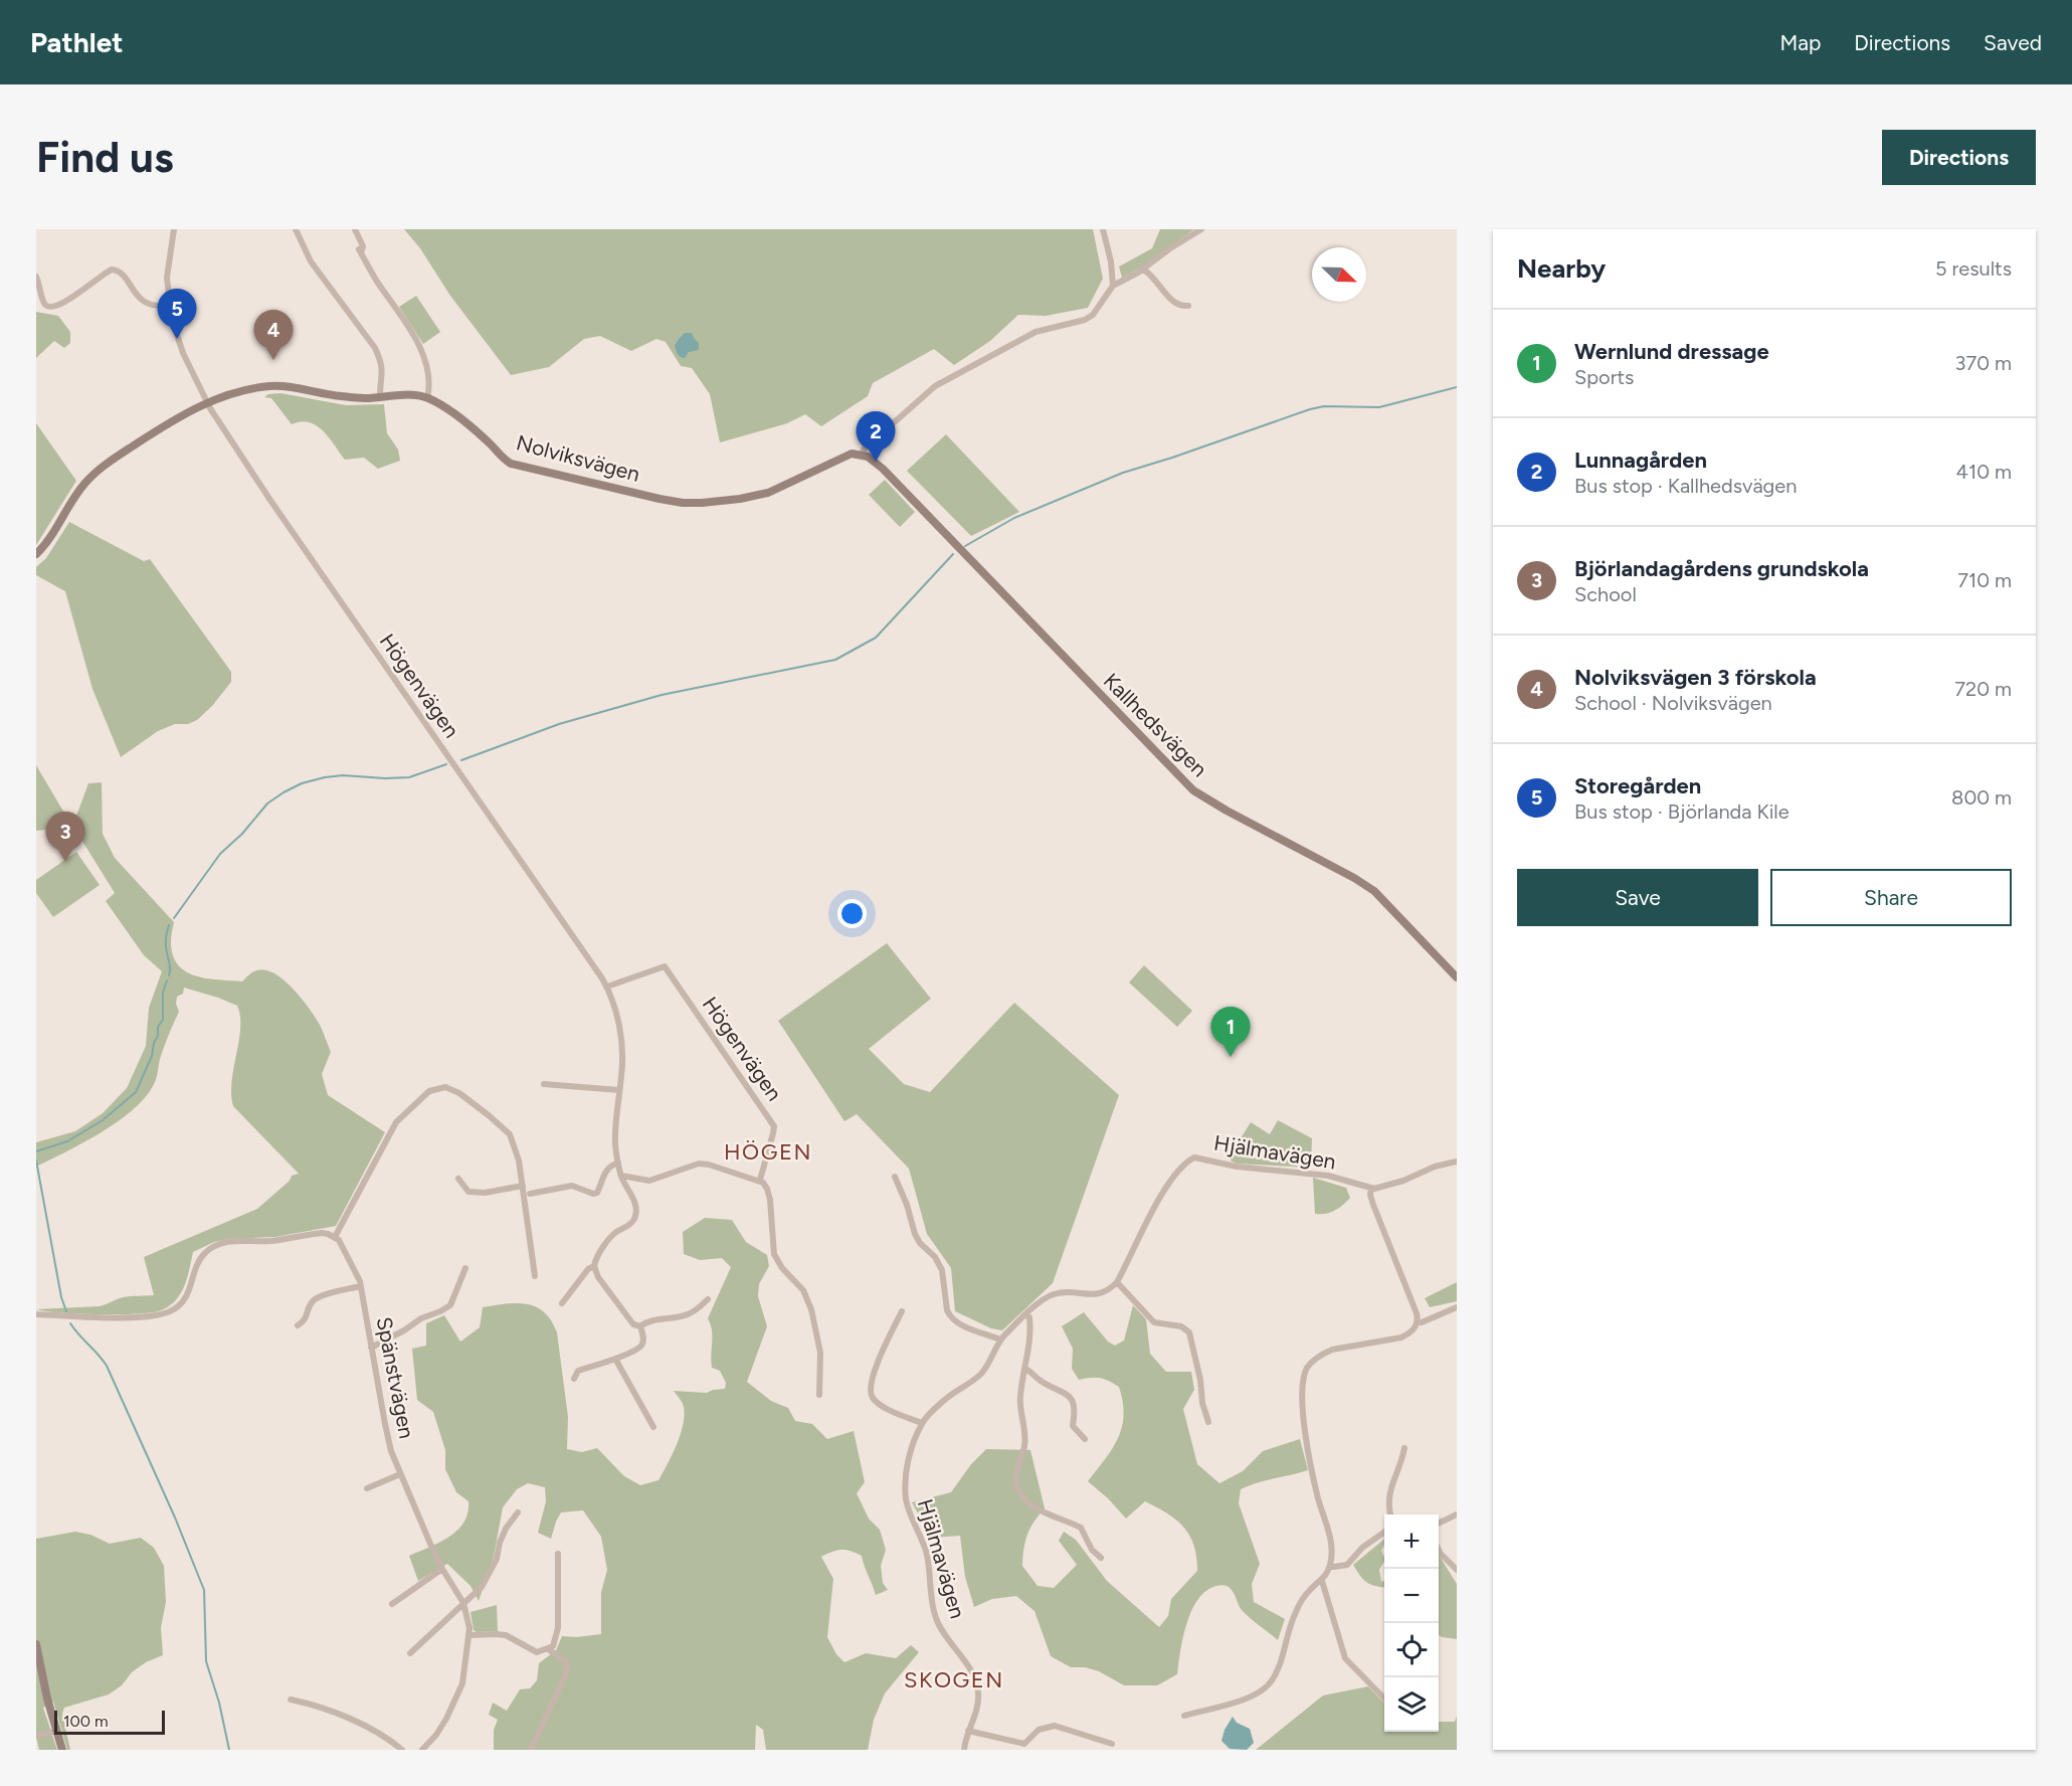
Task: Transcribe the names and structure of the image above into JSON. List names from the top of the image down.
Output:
{
  "streets": {
    "street": [
      "Nolviksvägen",
      "Högenvägen",
      "Kallhedsvägen",
      "Hjälmavägen",
      "Spänstvägen"
    ]
  },
  "crossings": [
    ["Nolviksvägen", "Högenvägen"],
    ["Nolviksvägen", "Kallhedsvägen"]
  ],
  "districts": ["HÖGEN", "SKOGEN"],
  "scale_bar": "100 m",
  "north": "bottom right",
  "page": {
    "header": "Pathlet",
    "nav": ["Map", "Directions", "Saved"],
    "buttons": [
      "Directions",
      ["Save", "Share"]
    ],
    "title": "Find us",
    "heading": ["Nearby", "5 results"],
    "pins": [
      "5",
      "4",
      "2",
      "3",
      "1"
    ],
    "list": [
      {
        "mark": "1",
        "name": "Wernlund dressage",
        "note": "Sports",
        "value": "370 m"
      },
      {
        "mark": "2",
        "name": "Lunnagården",
        "note": "Bus stop · Kallhedsvägen",
        "value": "410 m"
      },
      {
        "mark": "3",
        "name": "Björlandagårdens grundskola",
        "note": "School",
        "value": "710 m"
      },
      {
        "mark": "4",
        "name": "Nolviksvägen 3 förskola",
        "note": "School · Nolviksvägen",
        "value": "720 m"
      },
      {
        "mark": "5",
        "name": "Storegården",
        "note": "Bus stop · Björlanda Kile",
        "value": "800 m"
      }
    ],
    "map_buttons": ["+", "−"],
    "scale": "100 m"
  }
}
